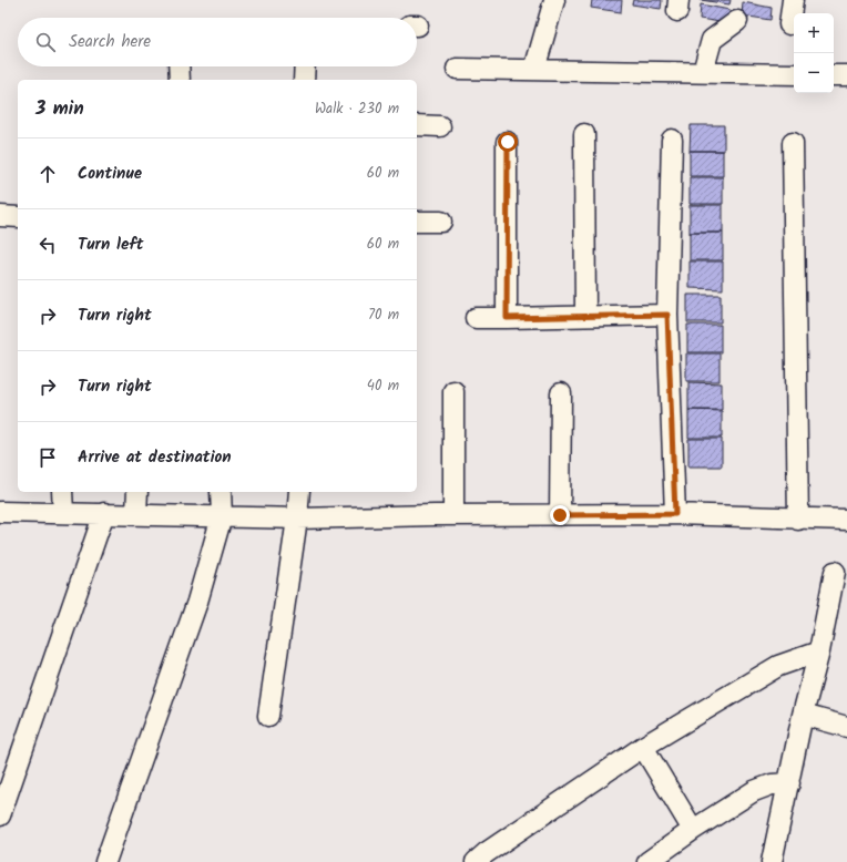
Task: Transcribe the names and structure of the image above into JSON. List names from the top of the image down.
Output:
{
  "page": {
    "map_buttons": ["+", "−"],
    "search": "Search here",
    "heading": ["3 min", "Walk · 230 m"],
    "list": [
      ["Continue", "60 m"],
      ["Turn left", "60 m"],
      ["Turn right", "70 m"],
      ["Turn right", "40 m"],
      "Arrive at destination"
    ]
  }
}
